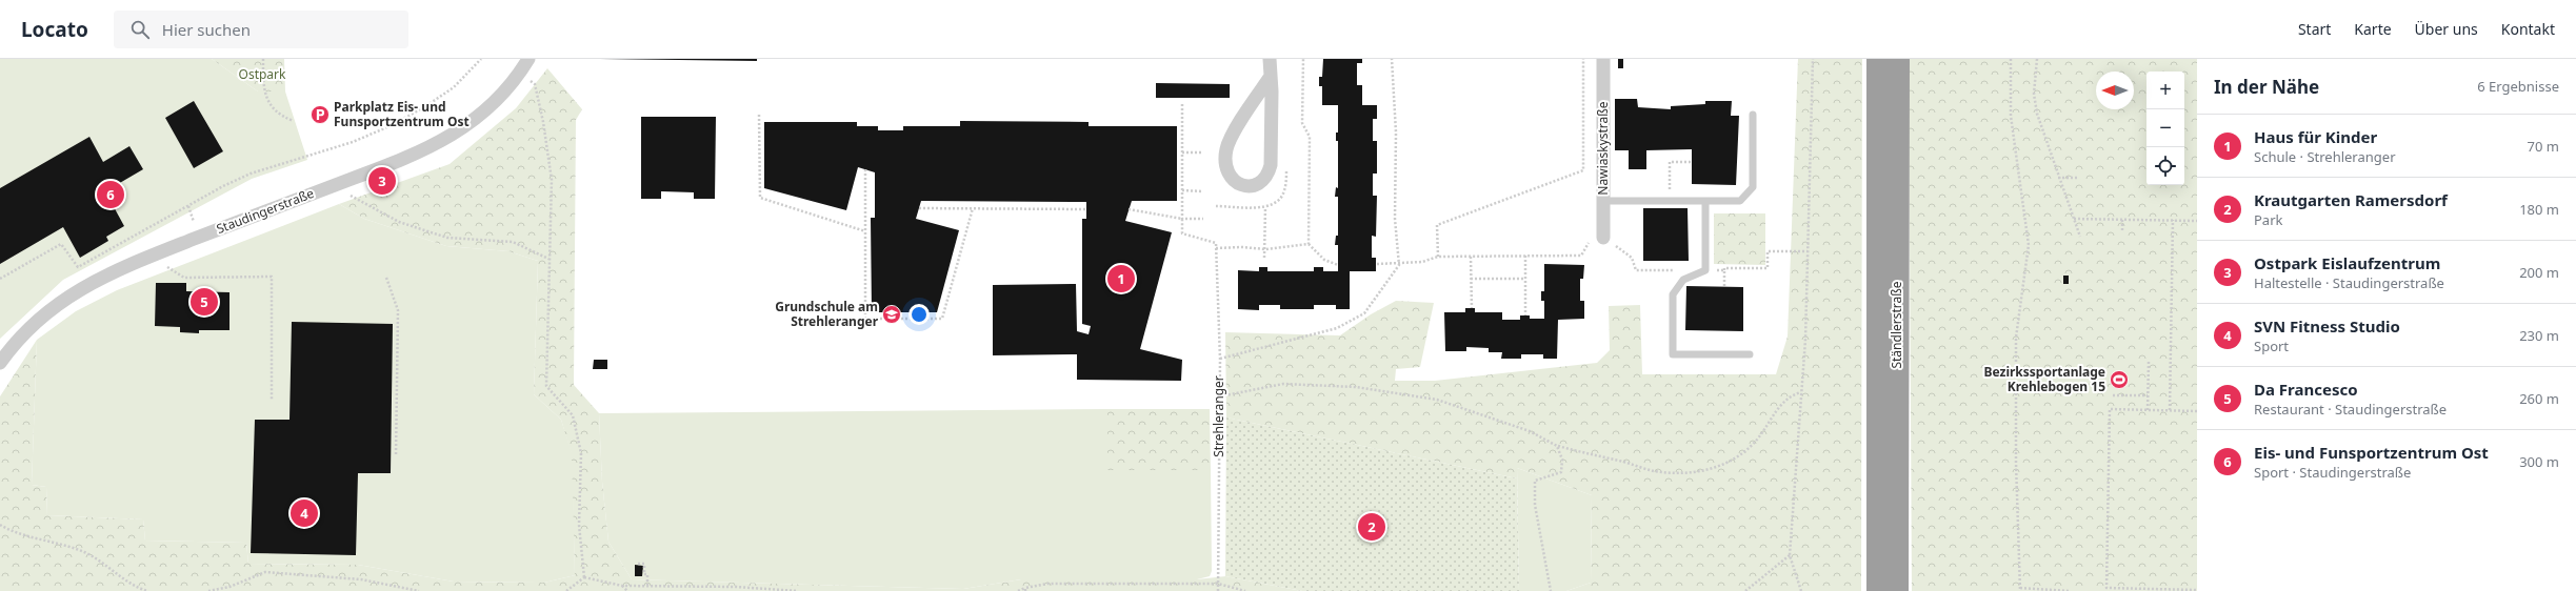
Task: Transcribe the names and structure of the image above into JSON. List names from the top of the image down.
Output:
{
  "streets": {
    "highway": ["Ständlerstraße"],
    "street": ["Nawiaskystraße", "Staudingerstraße"],
    "path": ["Strehleranger"]
  },
  "parks": ["Ostpark"],
  "places": {
    "parking": ["Parkplatz Eis- und Funsportzentrum Ost"],
    "school or university": ["Grundschule am Strehleranger"],
    "sports": ["Bezirkssportanlage Krehlebogen 15"]
  },
  "north": "left",
  "page": {
    "header": "Locato",
    "search": "Hier suchen",
    "nav": [
      "Start",
      "Karte",
      "Über uns",
      "Kontakt"
    ],
    "heading": ["In der Nähe", "6 Ergebnisse"],
    "map_buttons": ["+", "−"],
    "list": [
      {
        "mark": "1",
        "name": "Haus für Kinder",
        "note": "Schule · Strehleranger",
        "value": "70 m"
      },
      {
        "mark": "2",
        "name": "Krautgarten Ramersdorf",
        "note": "Park",
        "value": "180 m"
      },
      {
        "mark": "3",
        "name": "Ostpark Eislaufzentrum",
        "note": "Haltestelle · Staudingerstraße",
        "value": "200 m"
      },
      {
        "mark": "4",
        "name": "SVN Fitness Studio",
        "note": "Sport",
        "value": "230 m"
      },
      {
        "mark": "5",
        "name": "Da Francesco",
        "note": "Restaurant · Staudingerstraße",
        "value": "260 m"
      },
      {
        "mark": "6",
        "name": "Eis- und Funsportzentrum Ost",
        "note": "Sport · Staudingerstraße",
        "value": "300 m"
      }
    ],
    "pins": [
      "3",
      "6",
      "1",
      "5",
      "4",
      "2"
    ]
  }
}
